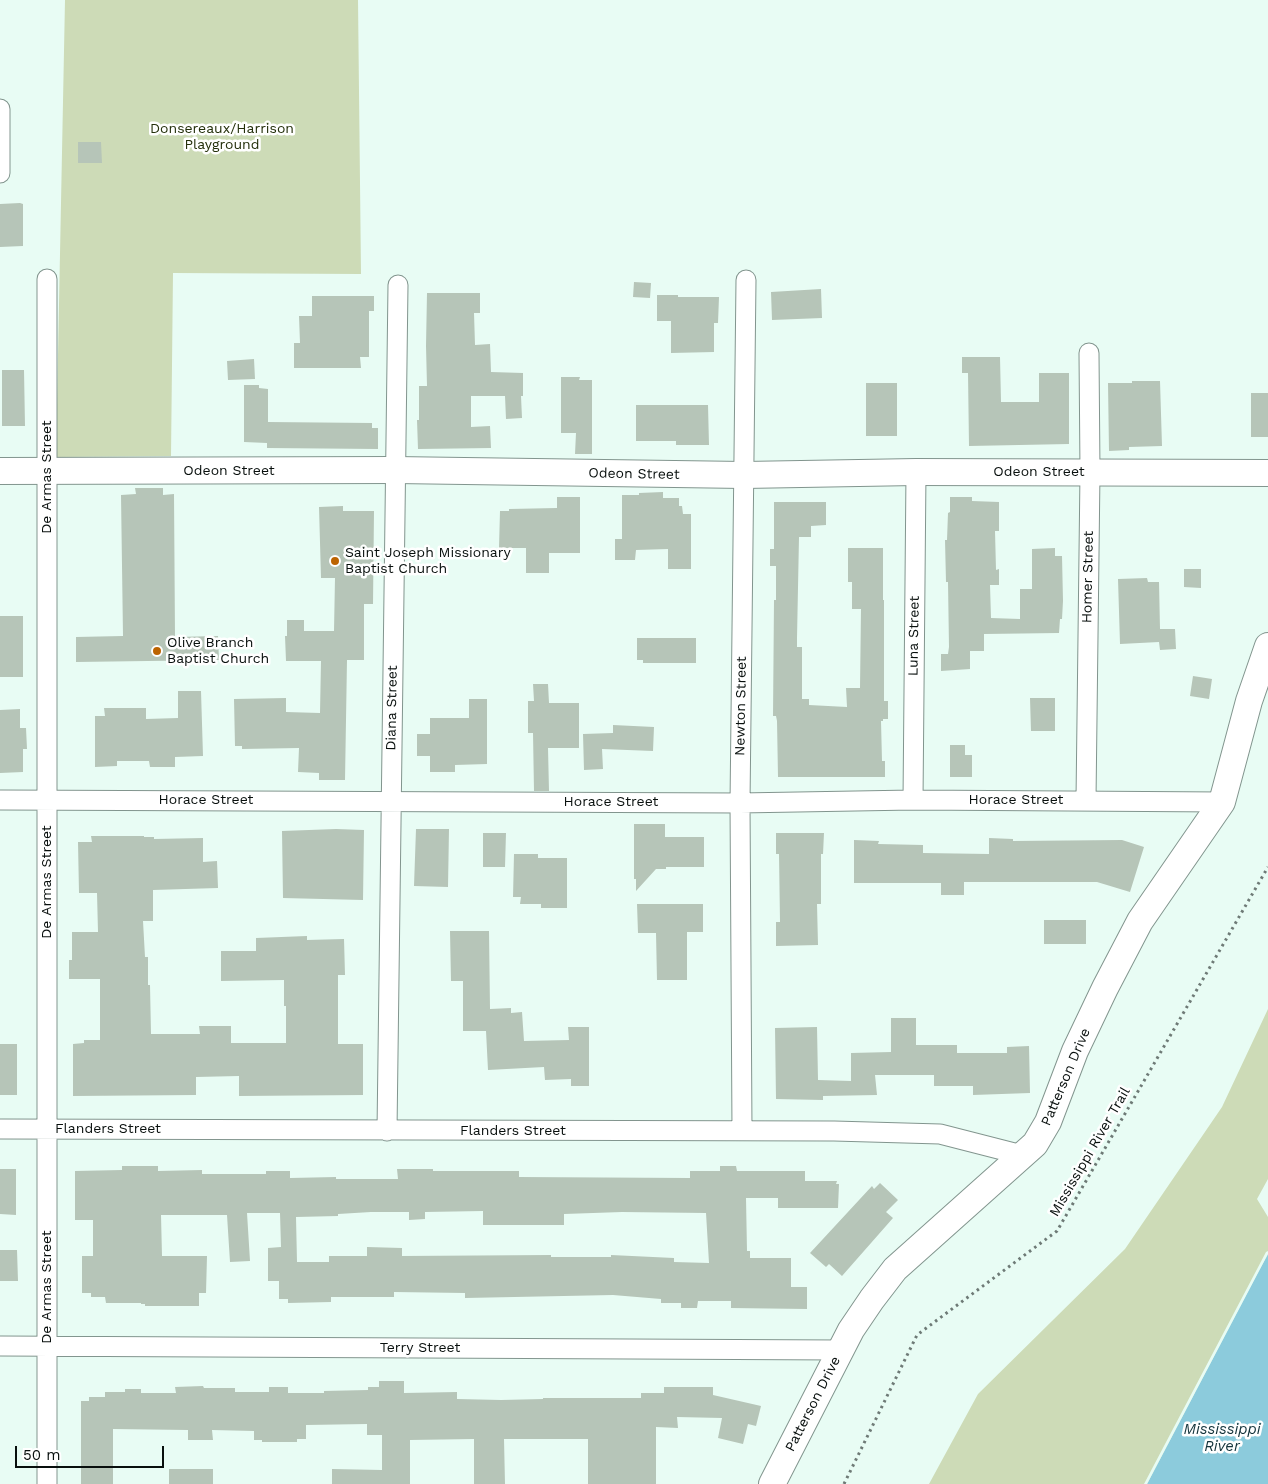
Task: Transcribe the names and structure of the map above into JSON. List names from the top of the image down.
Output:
{
  "streets": {
    "street": [
      "Odeon Street",
      "De Armas Street",
      "Homer Street",
      "Luna Street",
      "Newton Street",
      "Diana Street",
      "Horace Street",
      "Patterson Drive",
      "Flanders Street",
      "Terry Street"
    ],
    "path": ["Mississippi River Trail"]
  },
  "crossings": [
    ["Odeon Street", "De Armas Street"],
    ["Odeon Street", "Homer Street"],
    ["Odeon Street", "Luna Street"],
    ["Odeon Street", "Newton Street"],
    ["Odeon Street", "Diana Street"],
    ["De Armas Street", "Horace Street"],
    ["De Armas Street", "Flanders Street"],
    ["De Armas Street", "Terry Street"],
    ["Homer Street", "Horace Street"],
    ["Luna Street", "Horace Street"],
    ["Newton Street", "Horace Street"],
    ["Newton Street", "Flanders Street"],
    ["Diana Street", "Horace Street"],
    ["Diana Street", "Flanders Street"],
    ["Horace Street", "Patterson Drive"],
    ["Patterson Drive", "Flanders Street"],
    ["Patterson Drive", "Terry Street"]
  ],
  "water": ["Mississippi River"],
  "parks": ["Donsereaux/Harrison Playground"],
  "places": ["Saint Joseph Missionary Baptist Church", "Olive Branch Baptist Church"],
  "scale_bar": "50 m"
}
